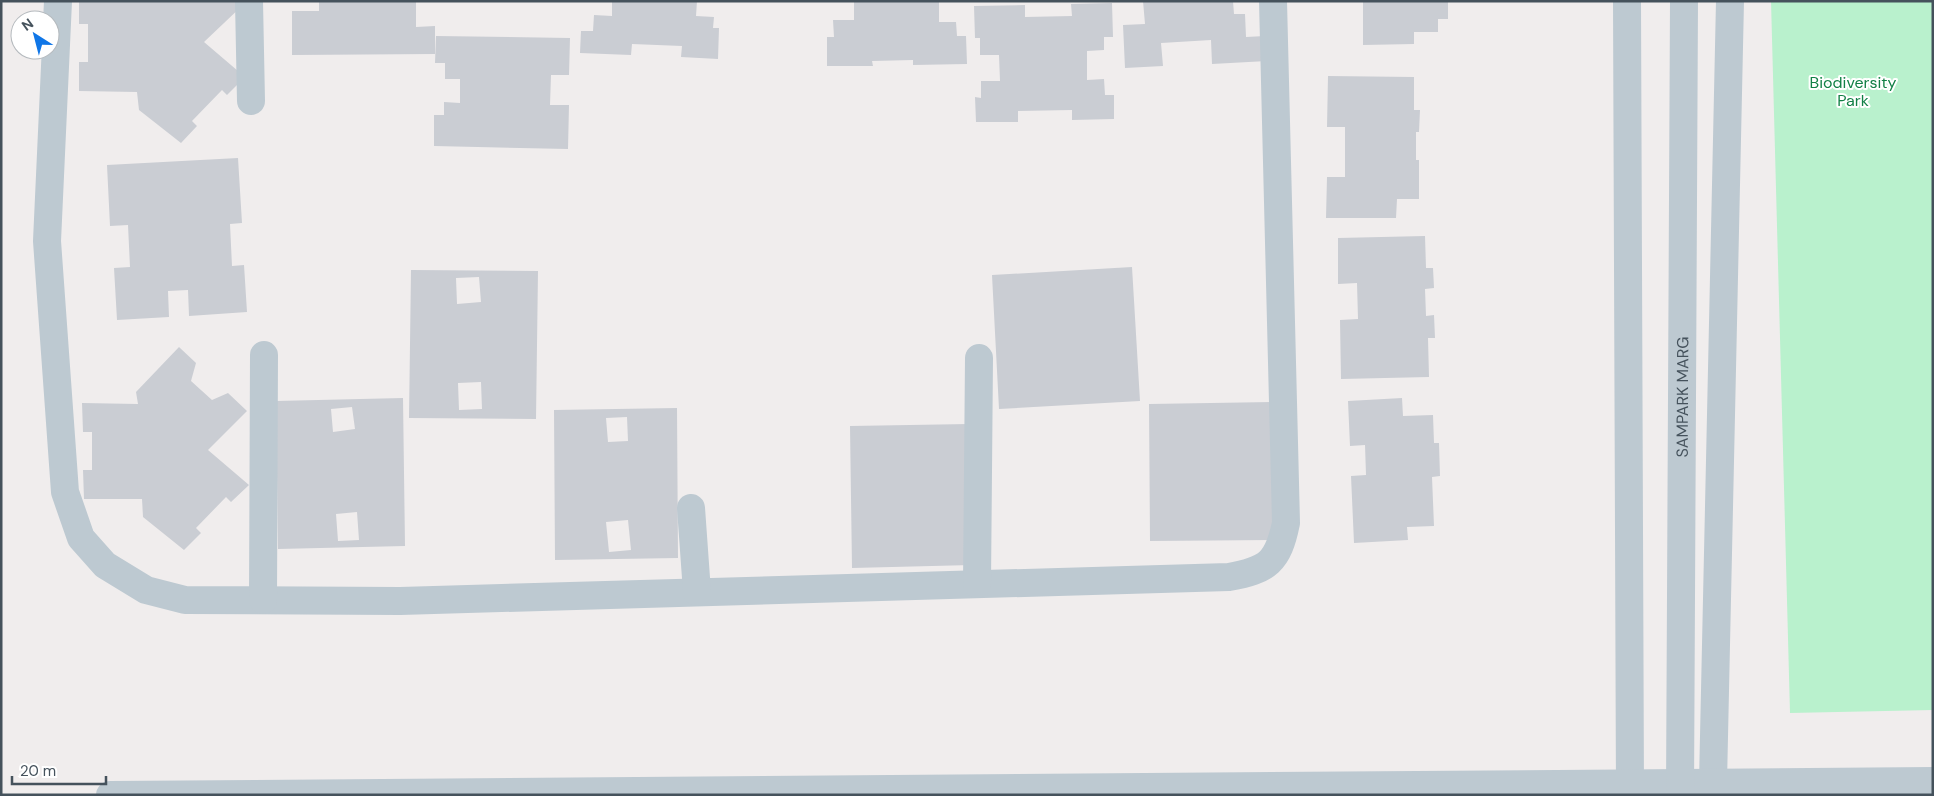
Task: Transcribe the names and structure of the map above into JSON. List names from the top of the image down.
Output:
{
  "streets": {
    "street": ["SAMPARK MARG"]
  },
  "parks": ["Biodiversity Park"],
  "scale_bar": "20 m",
  "north": "top left"
}
